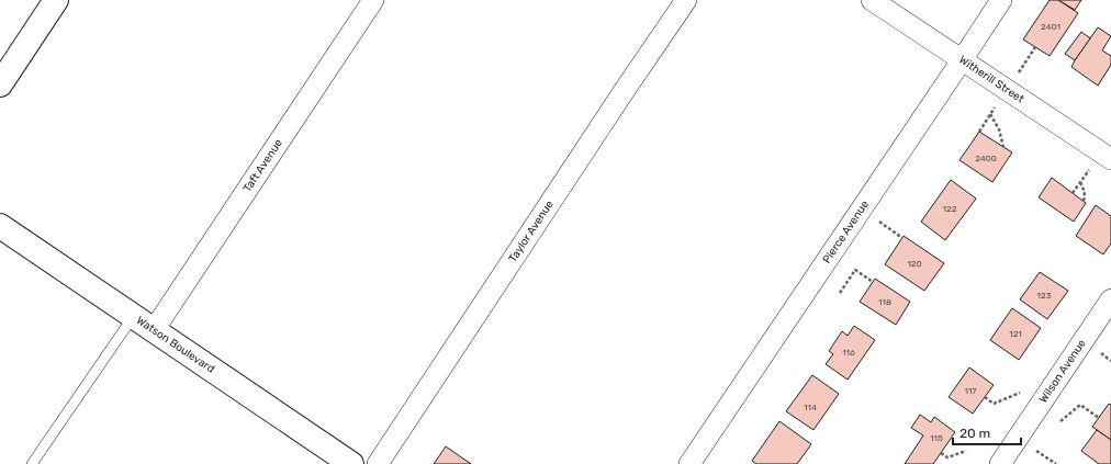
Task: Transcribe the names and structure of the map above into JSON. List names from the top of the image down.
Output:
{
  "streets": {
    "street": [
      "Witherill Street",
      "Taft Avenue",
      "Taylor Avenue",
      "Pierce Avenue",
      "Watson Boulevard",
      "Wilson Avenue"
    ]
  },
  "crossings": [
    ["Witherill Street", "Pierce Avenue"],
    ["Taft Avenue", "Watson Boulevard"]
  ],
  "house_numbers": [
    "2401",
    "2400",
    "122",
    "120",
    "123",
    "118",
    "121",
    "116",
    "117",
    "114",
    "115"
  ],
  "scale_bar": "20 m"
}
